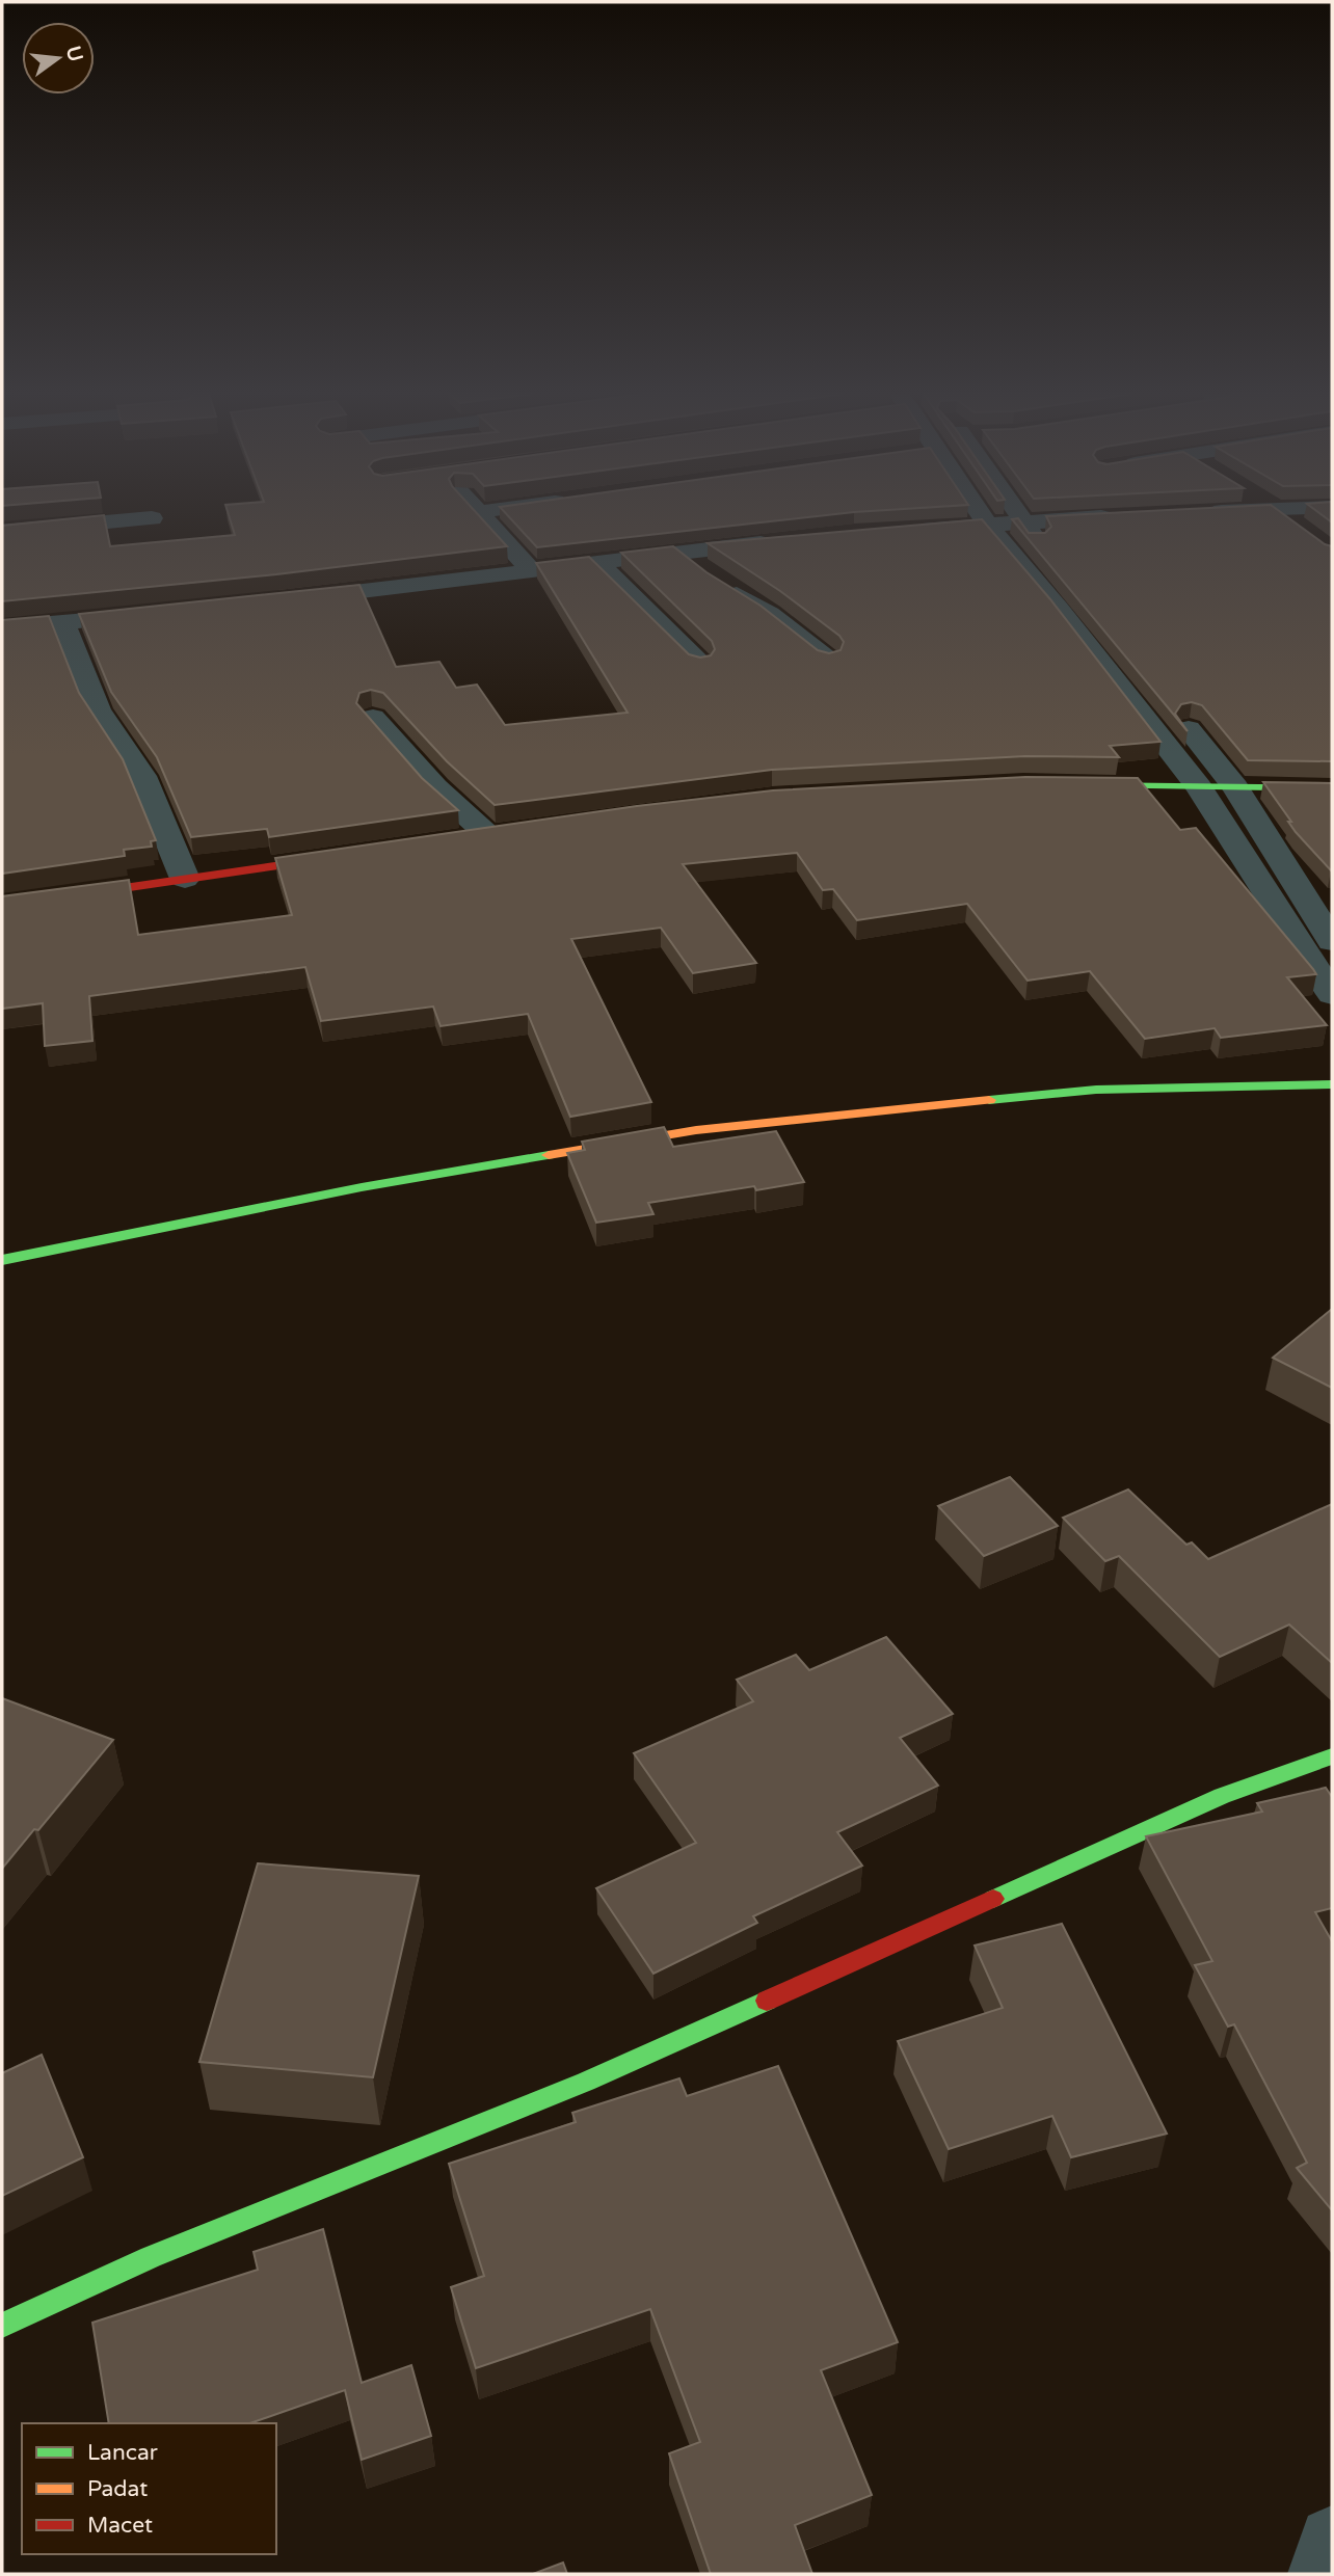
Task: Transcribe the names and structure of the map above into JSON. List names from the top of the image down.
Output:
{
  "legend": ["Lancar", "Padat", "Macet"],
  "north": "right"
}
